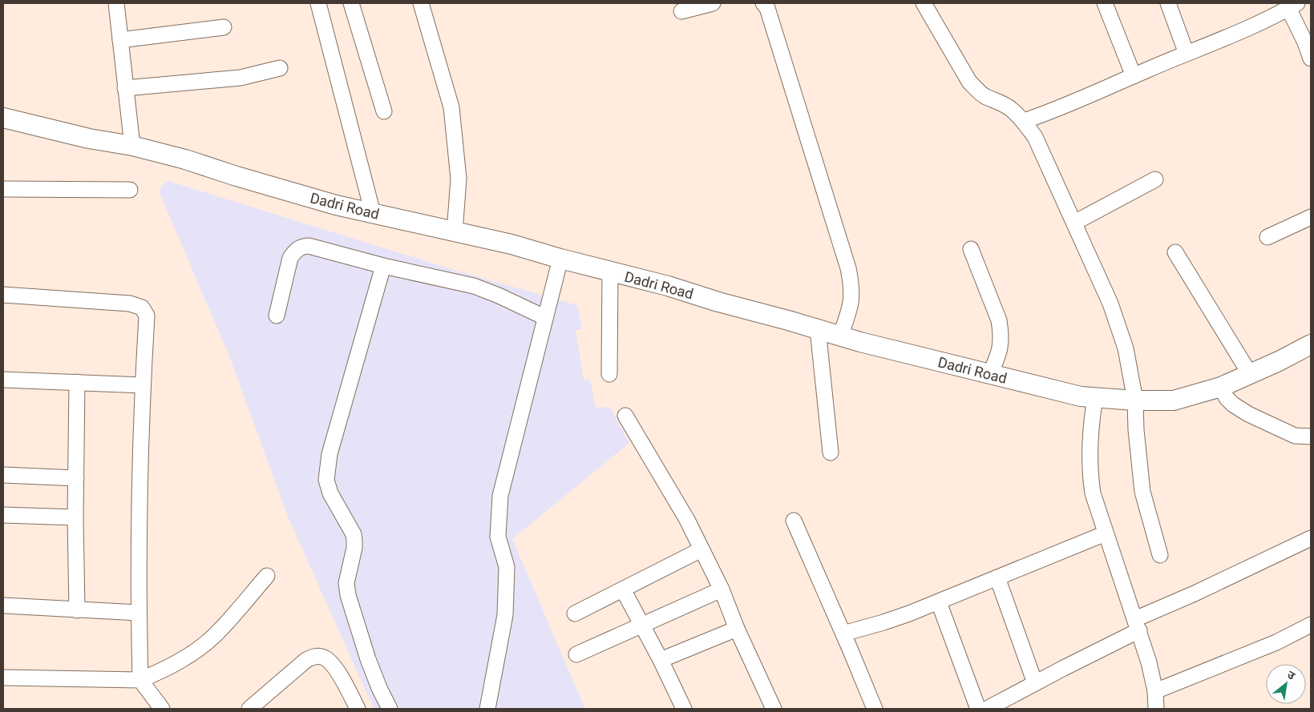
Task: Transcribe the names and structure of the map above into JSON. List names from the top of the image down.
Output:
{
  "streets": {
    "main road": ["Dadri Road"]
  },
  "north": "top right"
}
